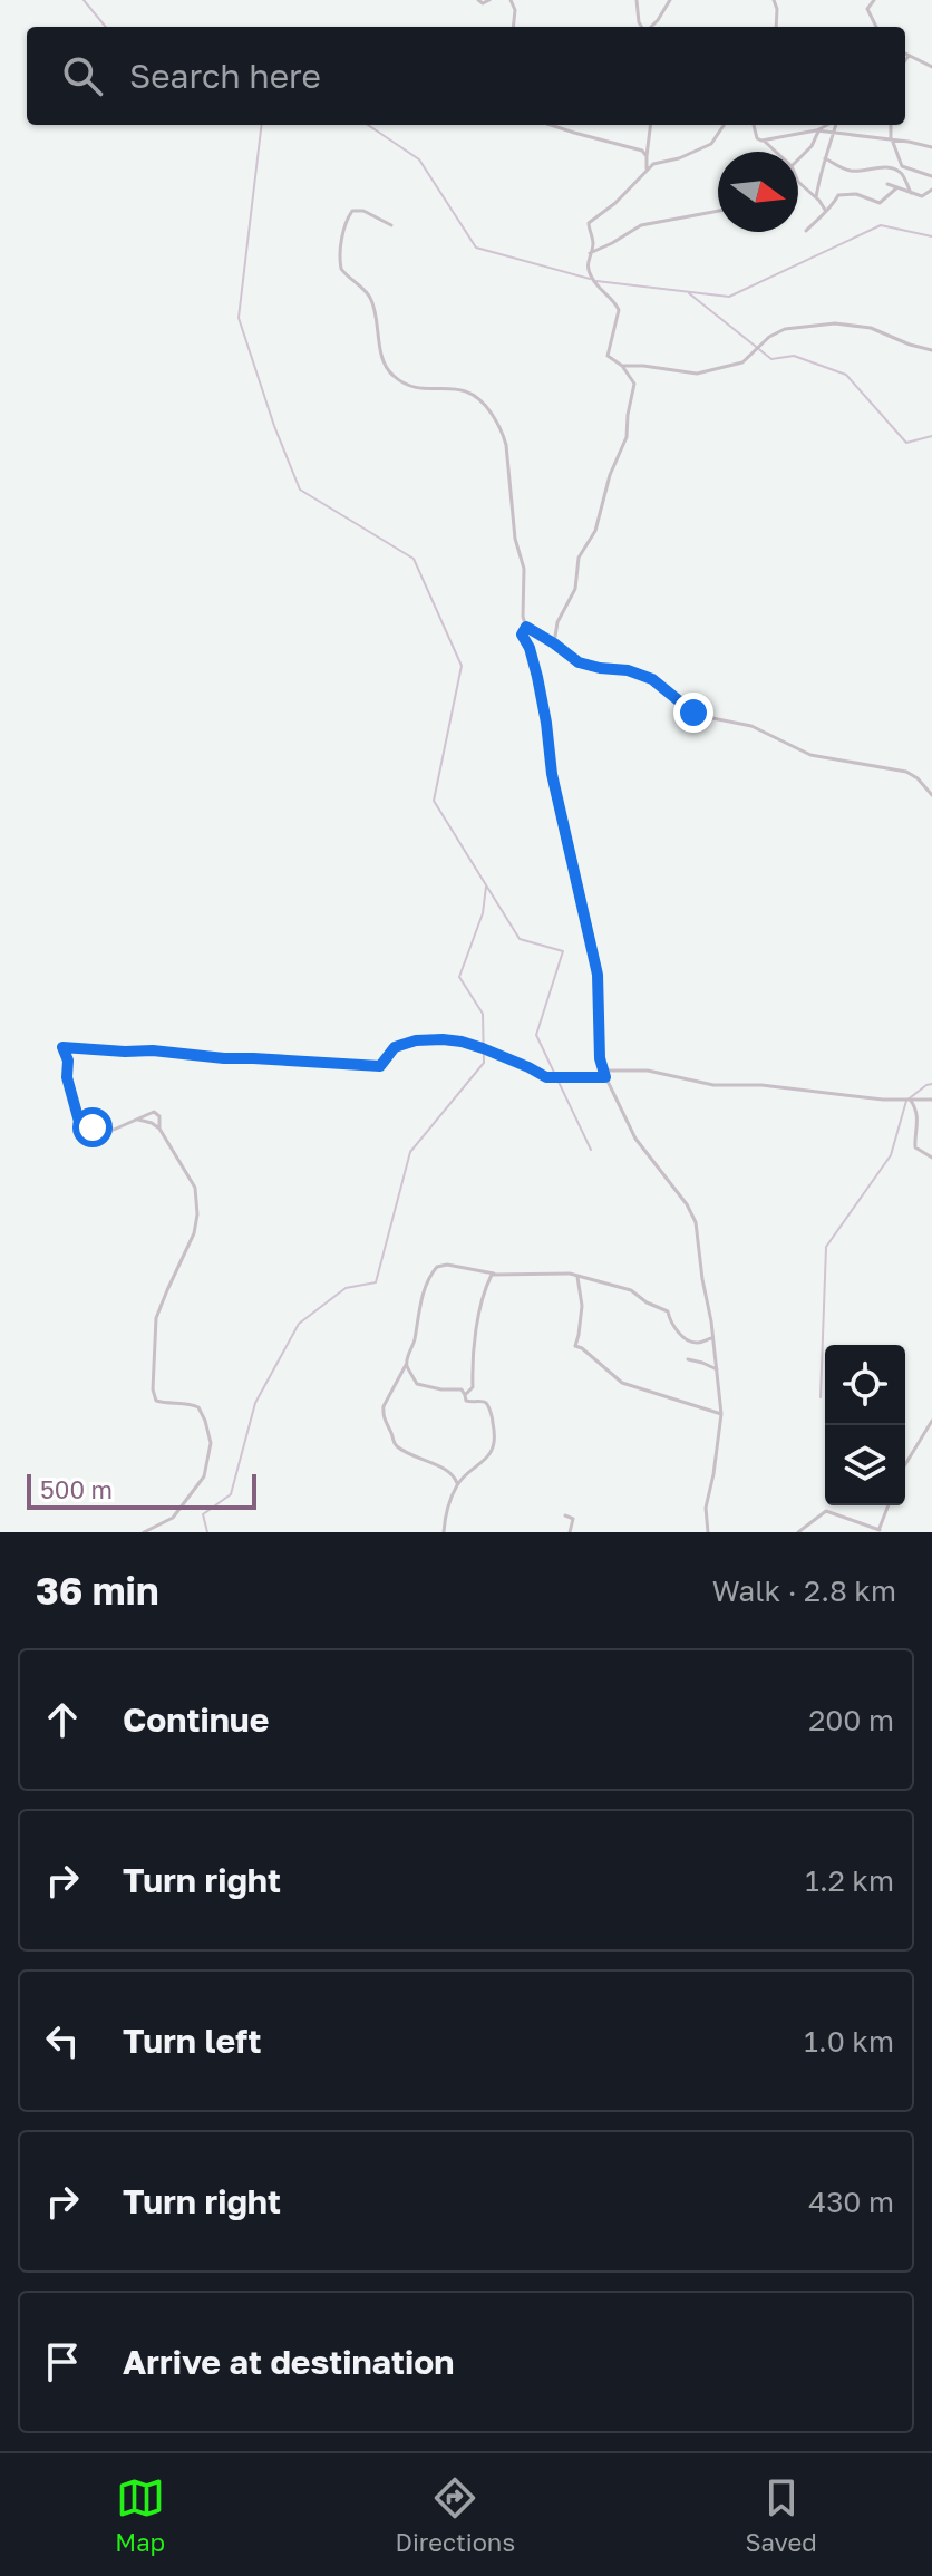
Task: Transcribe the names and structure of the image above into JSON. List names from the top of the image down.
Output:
{
  "scale_bar": "500 m",
  "north": "right",
  "page": {
    "search": "Search here",
    "scale": "500 m",
    "heading": ["36 min", "Walk · 2.8 km"],
    "list": [
      ["Continue", "200 m"],
      ["Turn right", "1.2 km"],
      ["Turn left", "1.0 km"],
      ["Turn right", "430 m"],
      "Arrive at destination"
    ],
    "nav": ["Map", "Directions", "Saved"]
  }
}
